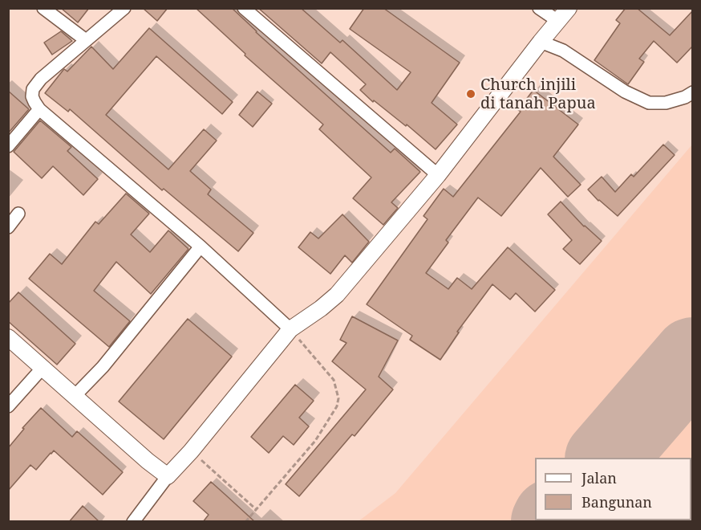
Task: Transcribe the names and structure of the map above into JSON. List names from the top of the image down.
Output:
{
  "places": ["Church injili di tanah Papua"],
  "legend": ["Jalan", "Bangunan"]
}
